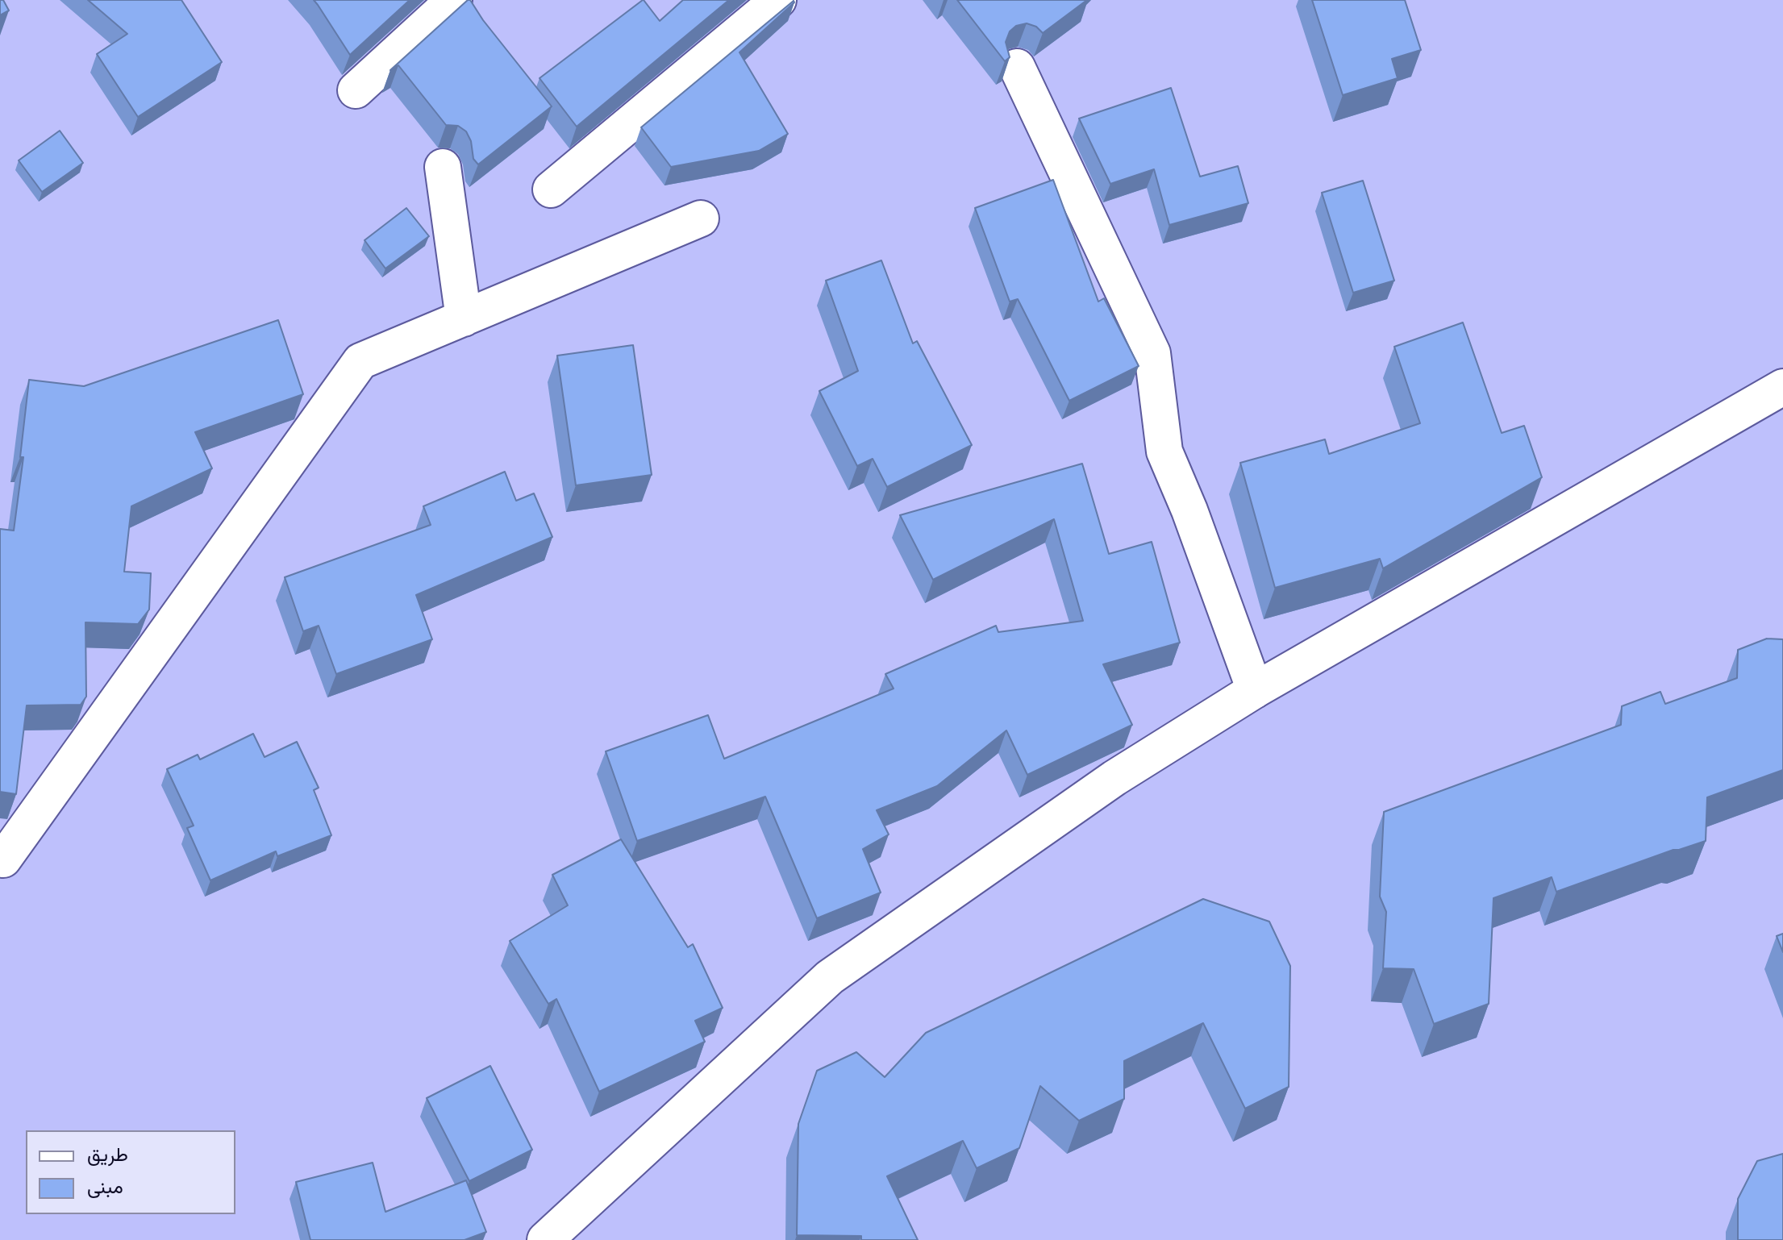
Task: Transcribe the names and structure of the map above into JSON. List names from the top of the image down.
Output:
{
  "legend": ["طريق", "مبنى"]
}
